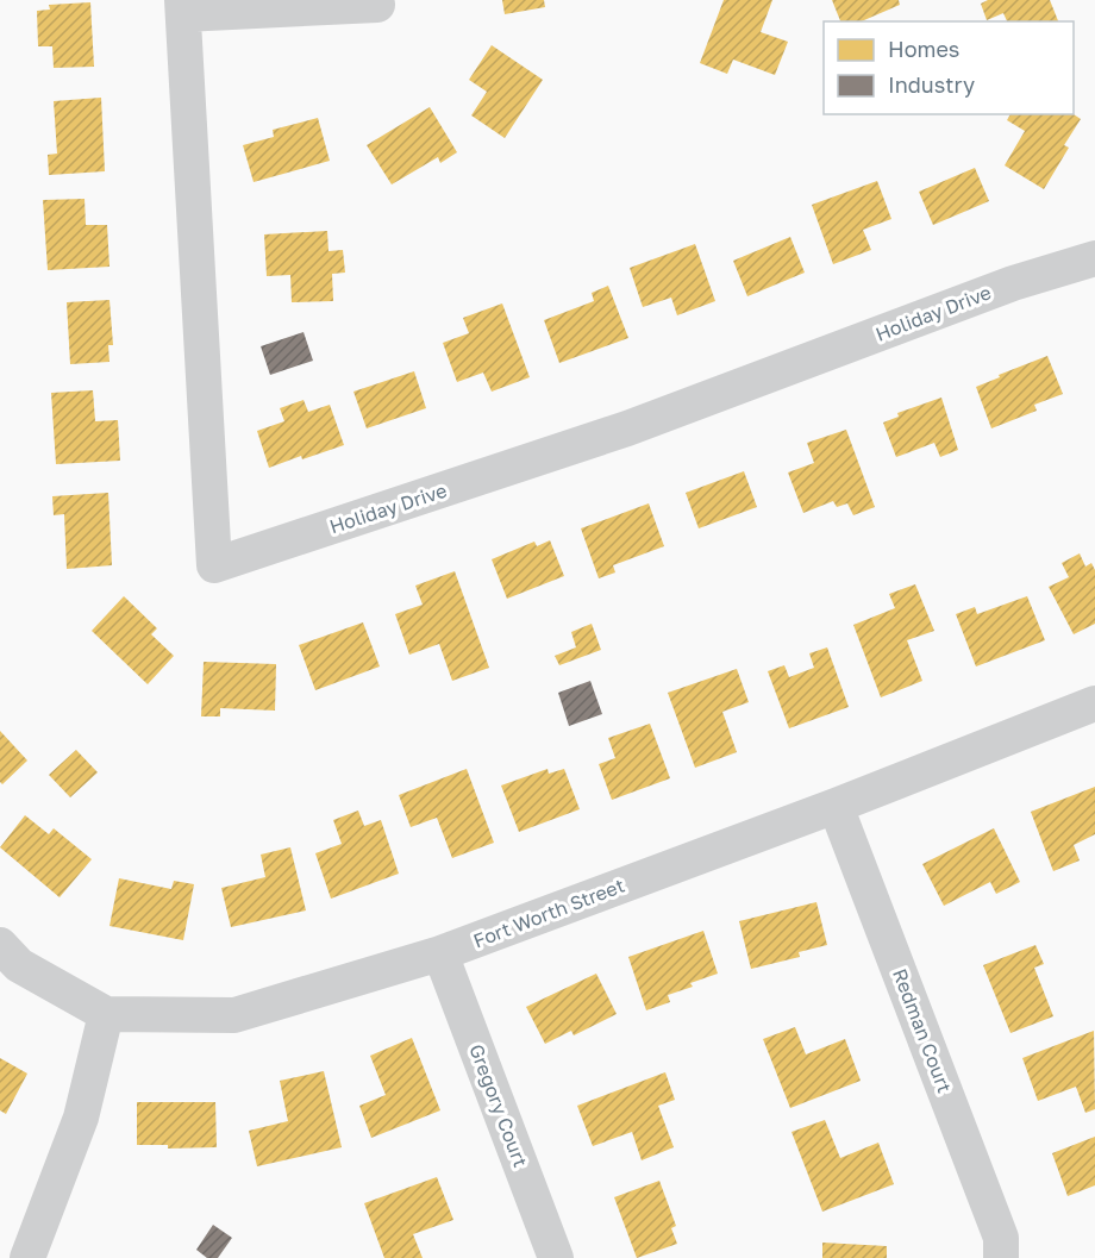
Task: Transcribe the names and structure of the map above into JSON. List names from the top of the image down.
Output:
{
  "streets": {
    "street": [
      "Holiday Drive",
      "Fort Worth Street",
      "Redman Court",
      "Gregory Court"
    ]
  },
  "crossings": [
    ["Fort Worth Street", "Redman Court"],
    ["Fort Worth Street", "Gregory Court"]
  ],
  "legend": ["Homes", "Industry"]
}
